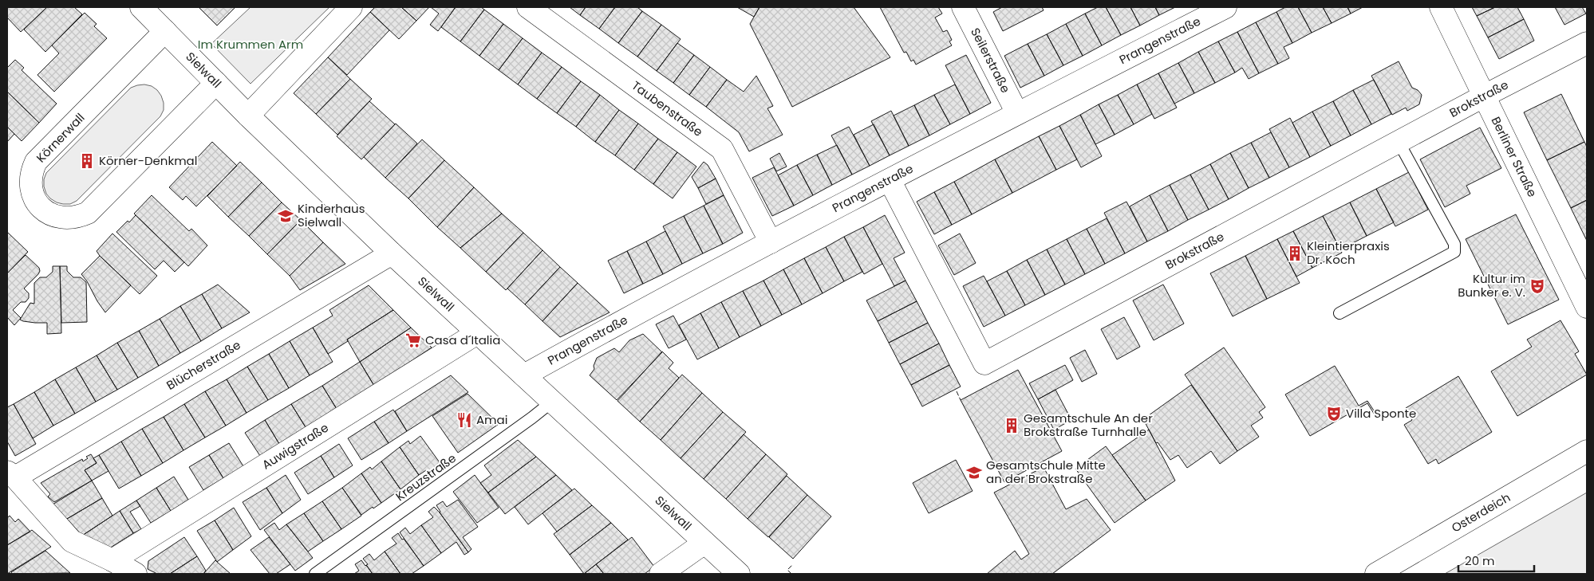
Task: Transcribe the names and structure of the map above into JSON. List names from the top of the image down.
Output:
{
  "streets": {
    "street": [
      "Prangenstraße",
      "Seilerstraße",
      "Sielwall",
      "Brokstraße",
      "Taubenstraße",
      "Körnerwall",
      "Berliner Straße",
      "Blücherstraße",
      "Auwigstraße",
      "Osterdeich"
    ],
    "lane": ["Kreuzstraße"]
  },
  "crossings": [
    ["Prangenstraße", "Seilerstraße"],
    ["Prangenstraße", "Sielwall"],
    ["Prangenstraße", "Brokstraße"],
    ["Prangenstraße", "Taubenstraße"],
    ["Sielwall", "Körnerwall"],
    ["Sielwall", "Blücherstraße"],
    ["Sielwall", "Auwigstraße"],
    ["Sielwall", "Kreuzstraße"],
    ["Brokstraße", "Berliner Straße"]
  ],
  "parks": ["Im Krummen Arm"],
  "places": {
    "building": ["Körner-Denkmal", "Kleintierpraxis Dr. Koch", "Gesamtschule An der Brokstraße Turnhalle"],
    "school or university": ["Kinderhaus Sielwall", "Gesamtschule Mitte an der Brokstraße"],
    "theatre": ["Kultur im Bunker e. V.", "Villa Sponte"],
    "supermarket": ["Casa d´Italia"],
    "restaurant": ["Amai"]
  },
  "scale_bar": "20 m"
}
